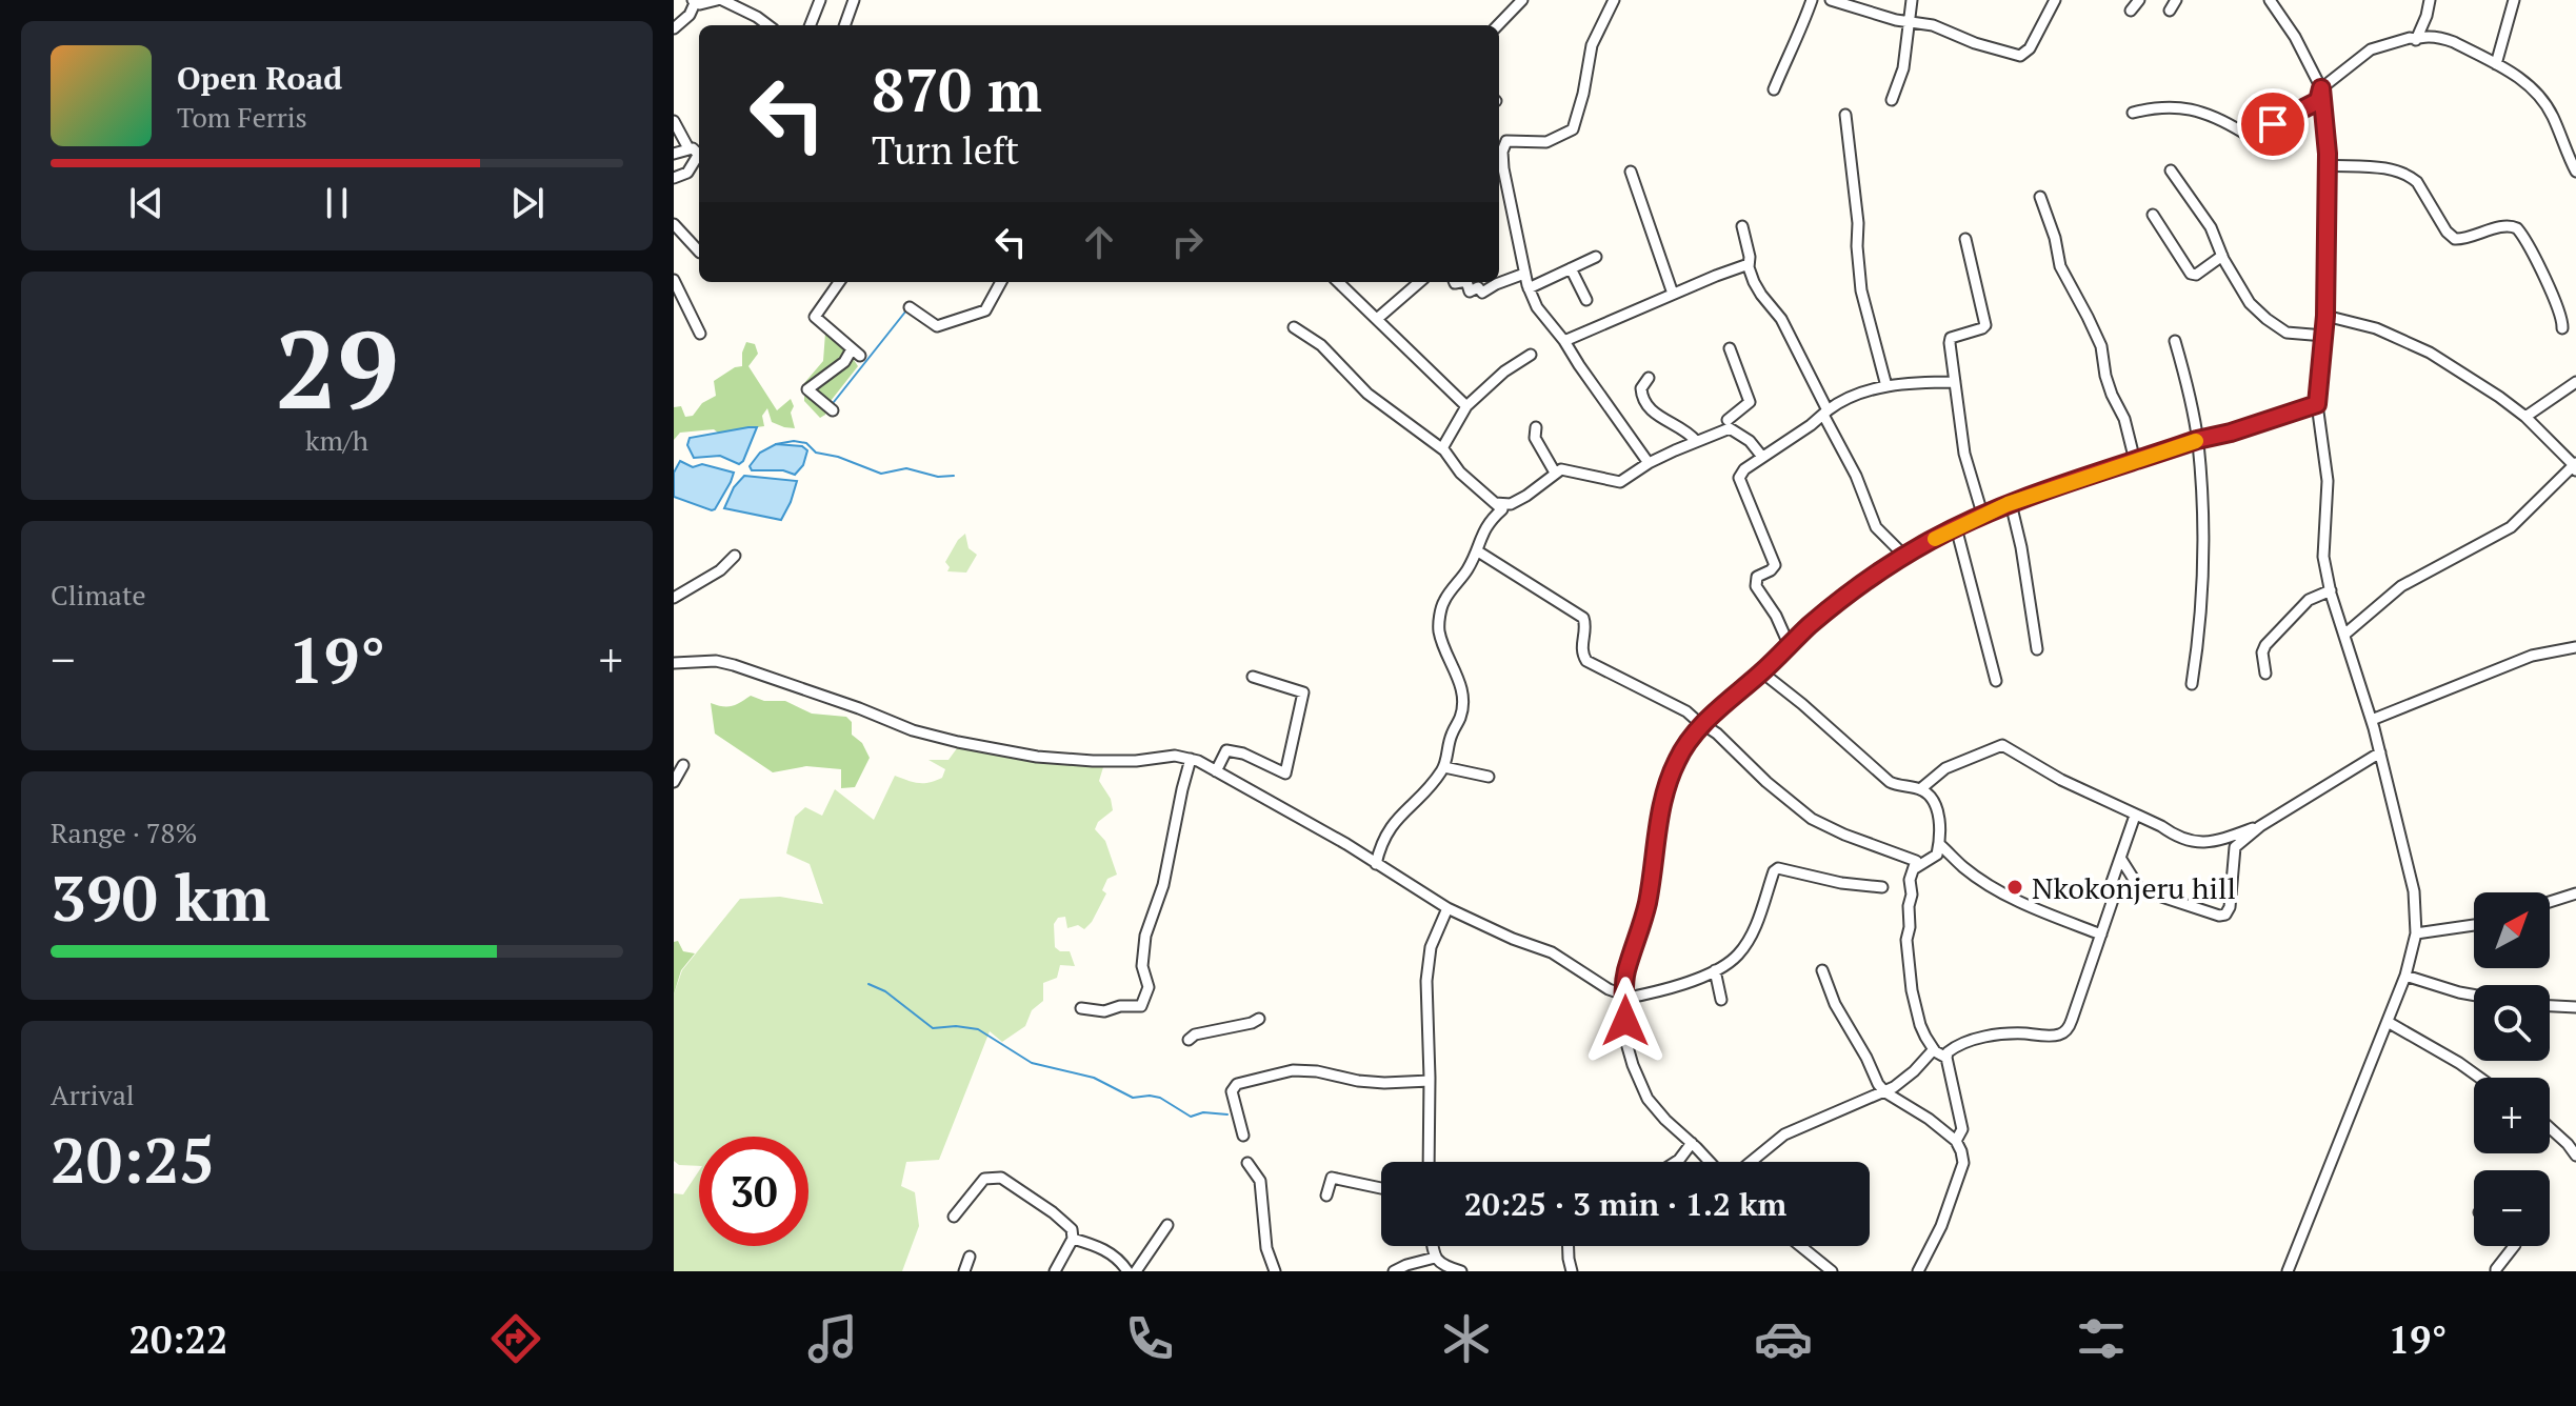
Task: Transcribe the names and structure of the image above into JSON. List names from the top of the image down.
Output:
{
  "places": ["Nkokonjeru hill"],
  "north": "top right",
  "page": {
    "turn": ["870 m", "Turn left"],
    "song": ["Open Road", "Tom Ferris"],
    "tile": [
      ["29", "km/h"],
      "Climate",
      ["Range · 78%", "390 km"],
      ["Arrival", "20:25"]
    ],
    "heat": ["−", "19°", "+"],
    "map_buttons": ["+", "−"],
    "limit": "30",
    "trip": "20:25 · 3 min · 1.2 km",
    "tabs": ["20:22", "19°"]
  }
}
